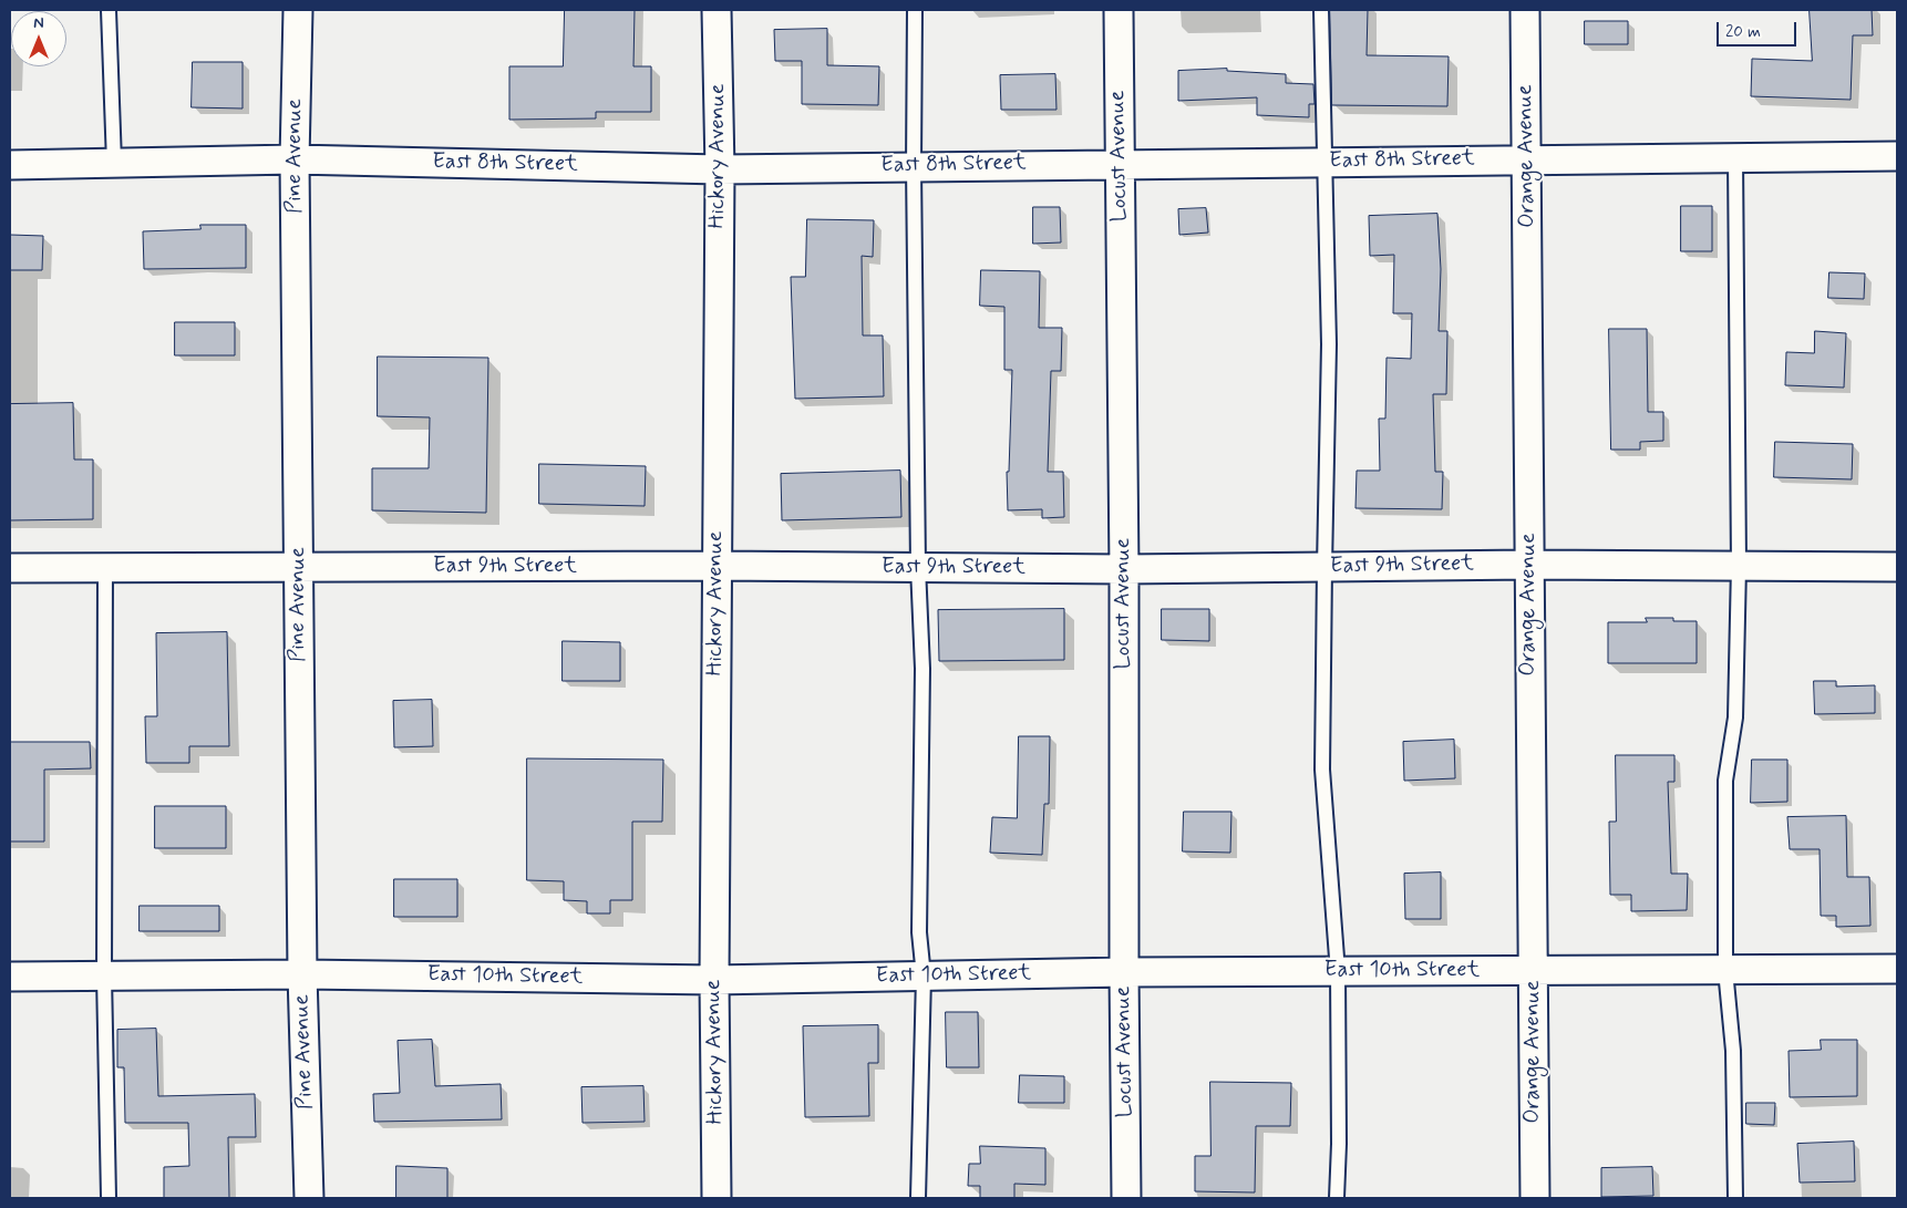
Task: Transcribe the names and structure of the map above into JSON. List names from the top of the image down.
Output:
{
  "streets": {
    "street": [
      "Pine Avenue",
      "Hickory Avenue",
      "Locust Avenue",
      "Orange Avenue",
      "East 8th Street",
      "East 9th Street",
      "East 10th Street"
    ]
  },
  "crossings": [
    ["Pine Avenue", "East 8th Street"],
    ["Pine Avenue", "East 9th Street"],
    ["Pine Avenue", "East 10th Street"],
    ["Hickory Avenue", "East 8th Street"],
    ["Hickory Avenue", "East 9th Street"],
    ["Hickory Avenue", "East 10th Street"],
    ["Locust Avenue", "East 8th Street"],
    ["Locust Avenue", "East 9th Street"],
    ["Locust Avenue", "East 10th Street"],
    ["Orange Avenue", "East 8th Street"],
    ["Orange Avenue", "East 9th Street"],
    ["Orange Avenue", "East 10th Street"]
  ],
  "scale_bar": "20 m",
  "north": "top"
}
